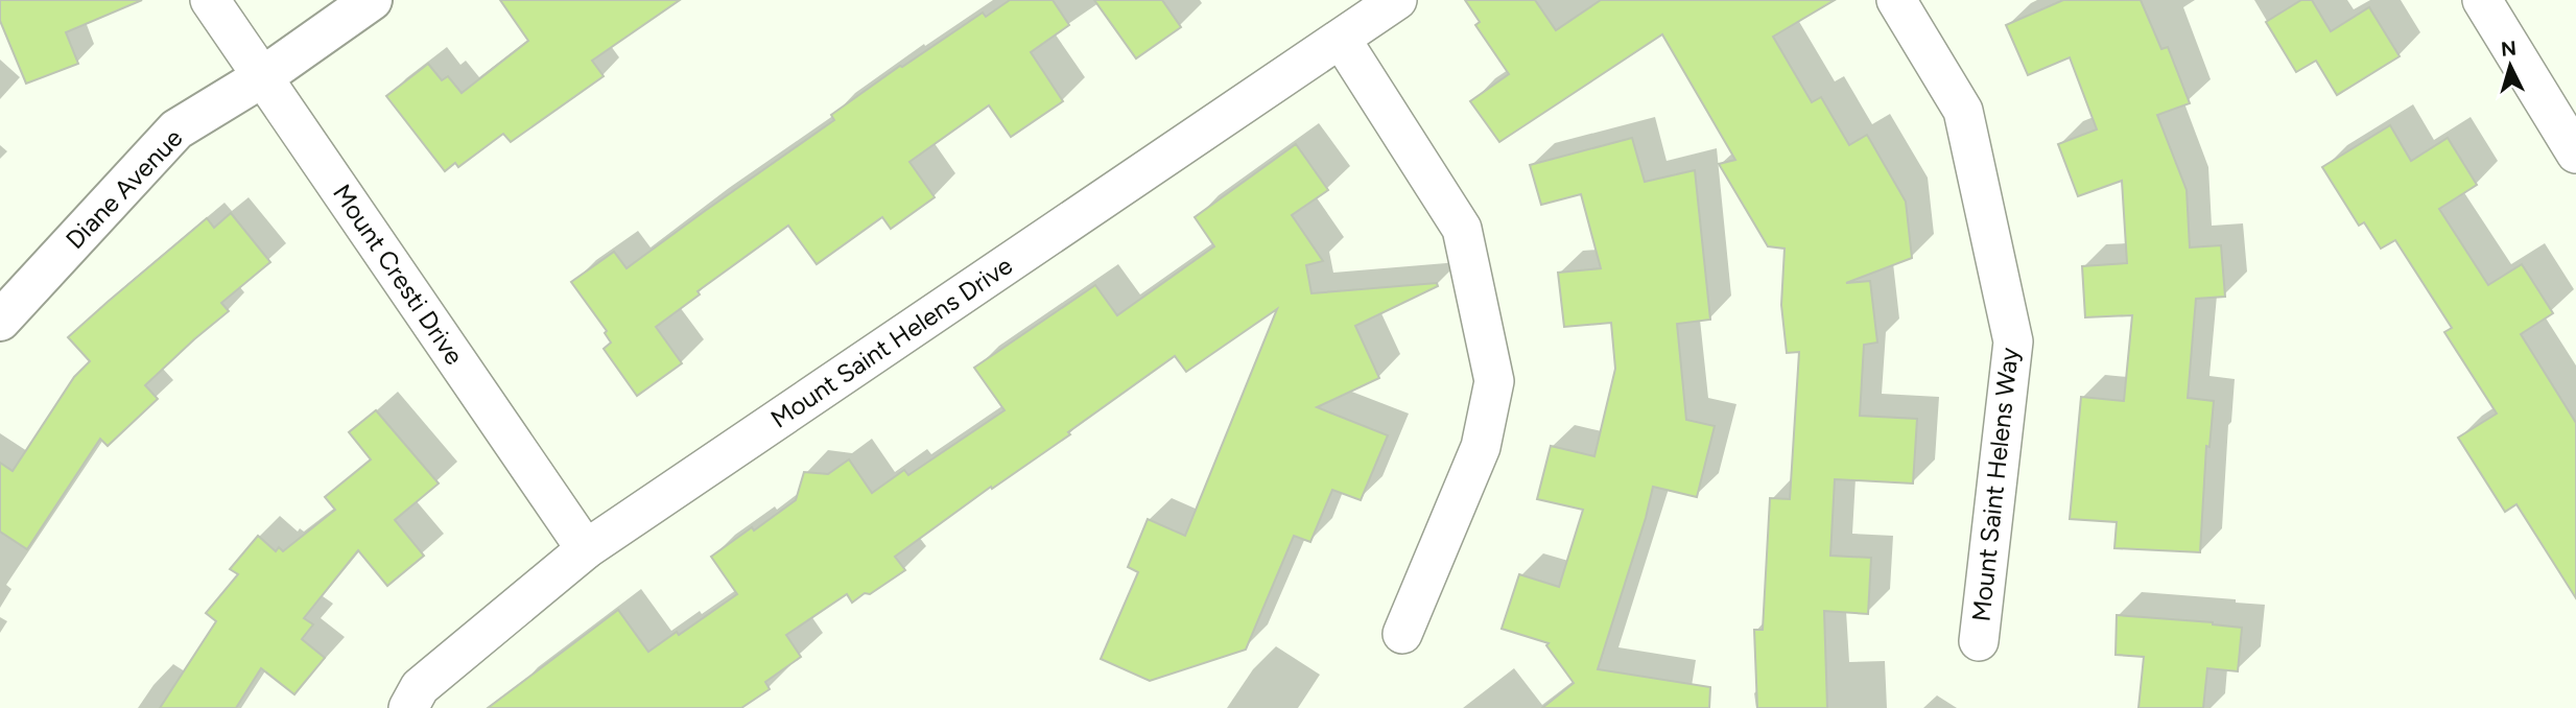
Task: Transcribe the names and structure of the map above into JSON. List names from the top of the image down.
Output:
{
  "streets": {
    "street": [
      "Diane Avenue",
      "Mount Cresti Drive",
      "Mount Saint Helens Drive",
      "Mount Saint Helens Way"
    ]
  },
  "crossings": [
    ["Diane Avenue", "Mount Cresti Drive"],
    ["Mount Cresti Drive", "Mount Saint Helens Drive"]
  ],
  "north": "top"
}
